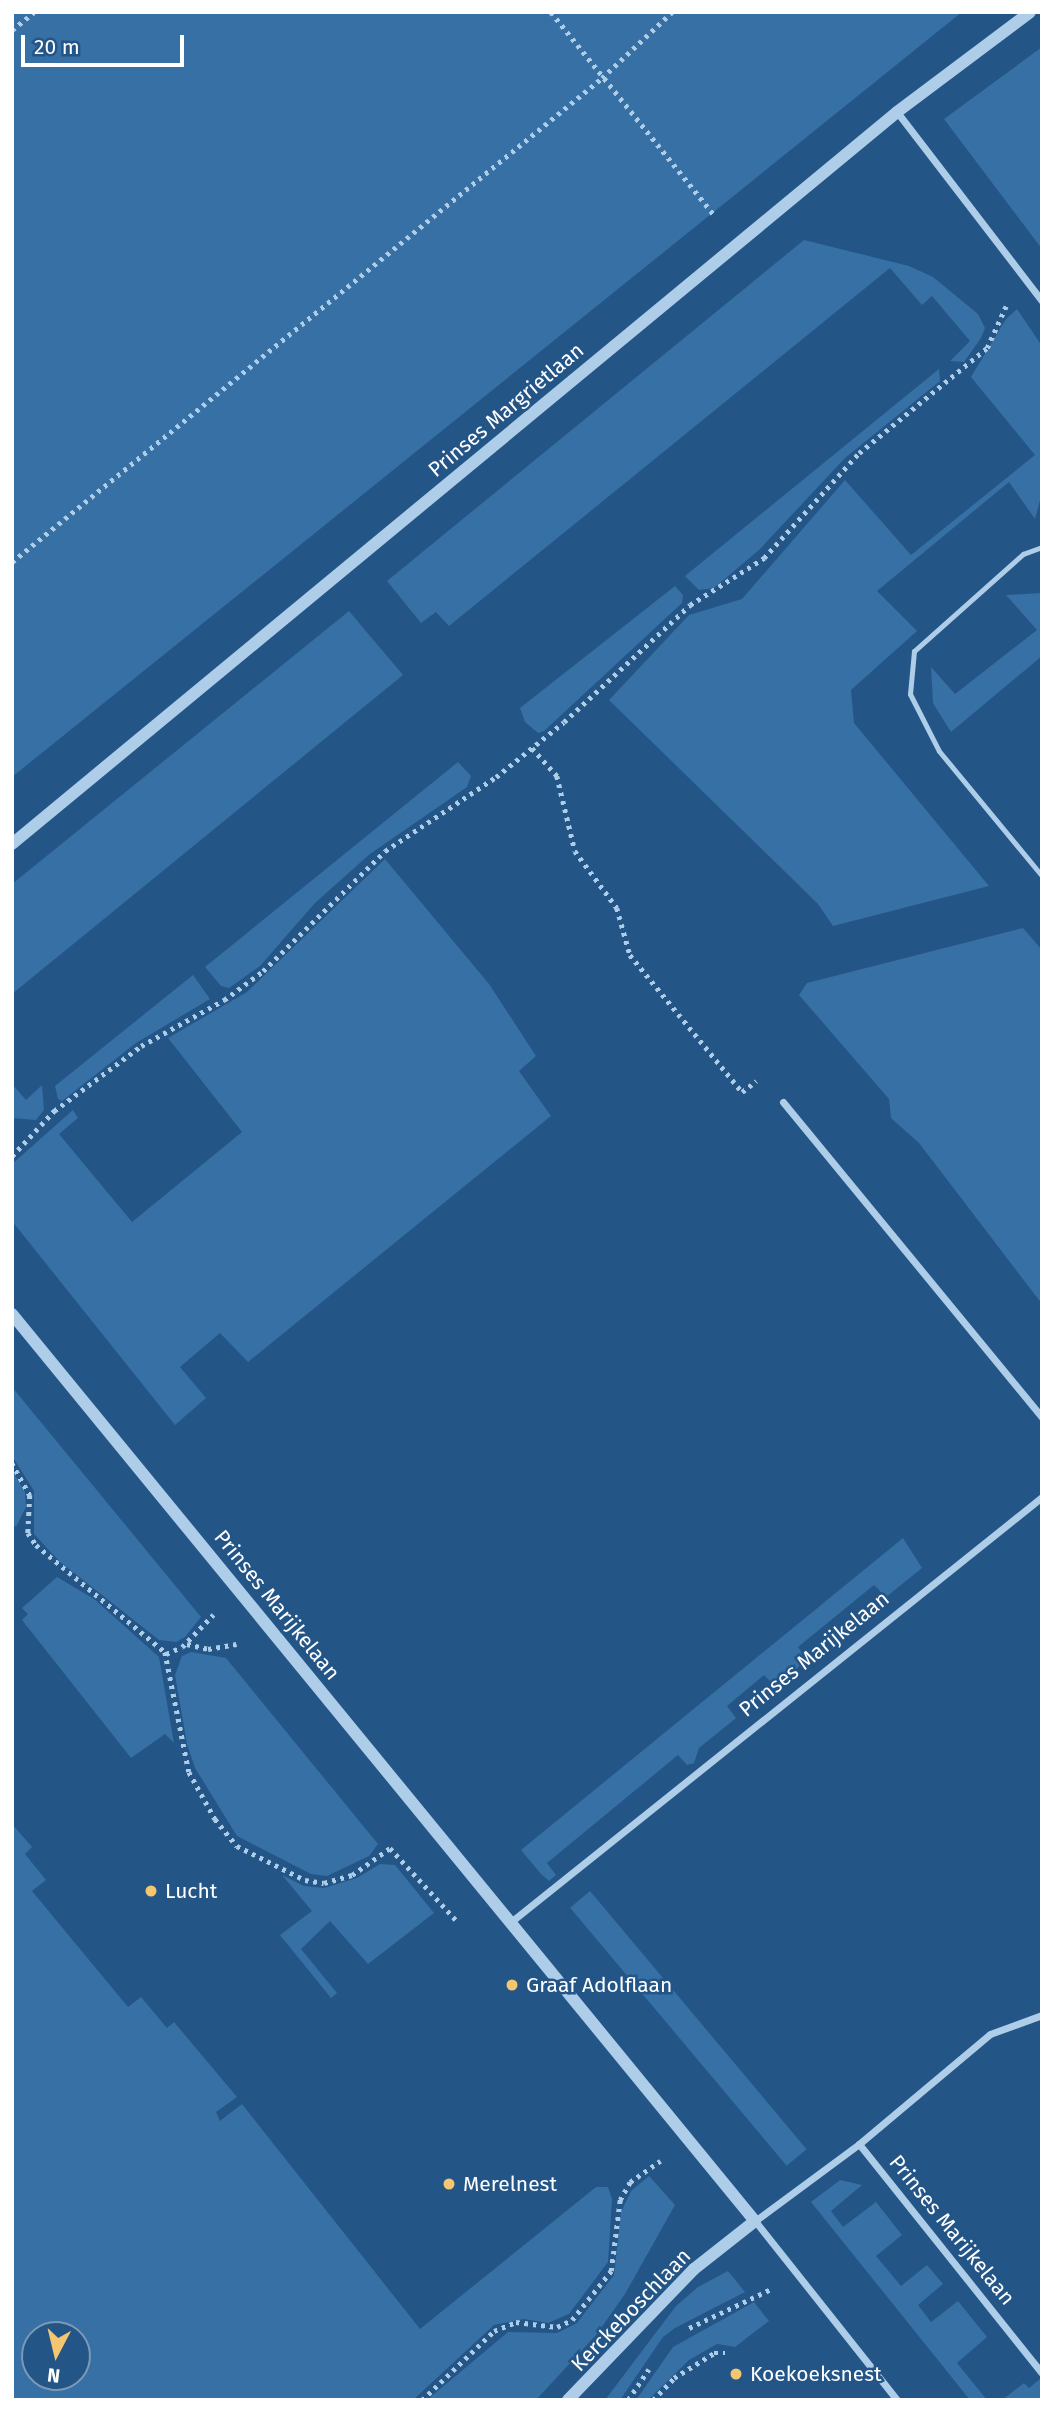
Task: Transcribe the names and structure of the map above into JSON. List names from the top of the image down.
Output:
{
  "streets": {
    "street": ["Prinses Margrietlaan", "Prinses Marijkelaan", "Kerckeboschlaan"]
  },
  "crossings": [
    ["Prinses Marijkelaan", "Kerckeboschlaan"]
  ],
  "places": [
    "Lucht",
    "Graaf Adolflaan",
    "Merelnest",
    "Koekoeksnest"
  ],
  "scale_bar": "20 m",
  "north": "bottom"
}
